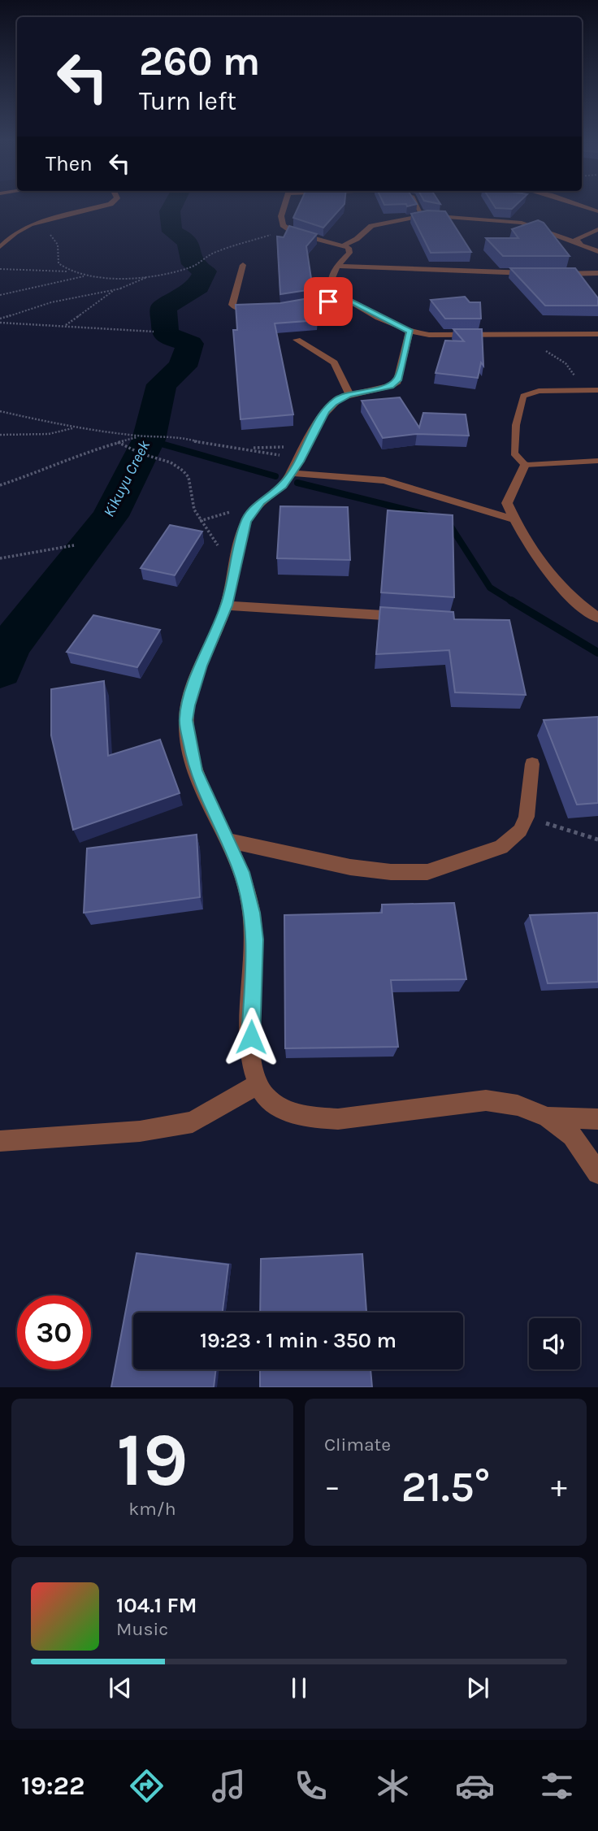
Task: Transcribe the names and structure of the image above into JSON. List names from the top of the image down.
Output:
{
  "water": ["Kikuyu Creek"],
  "page": {
    "turn": ["260 m", "Turn left"],
    "then": "Then",
    "limit": "30",
    "trip": "19:23 · 1 min · 350 m",
    "tile": [
      ["19", "km/h"],
      "Climate"
    ],
    "heat": ["−", "21.5°", "+"],
    "song": ["104.1 FM", "Music"],
    "tabs": "19:22"
  }
}
